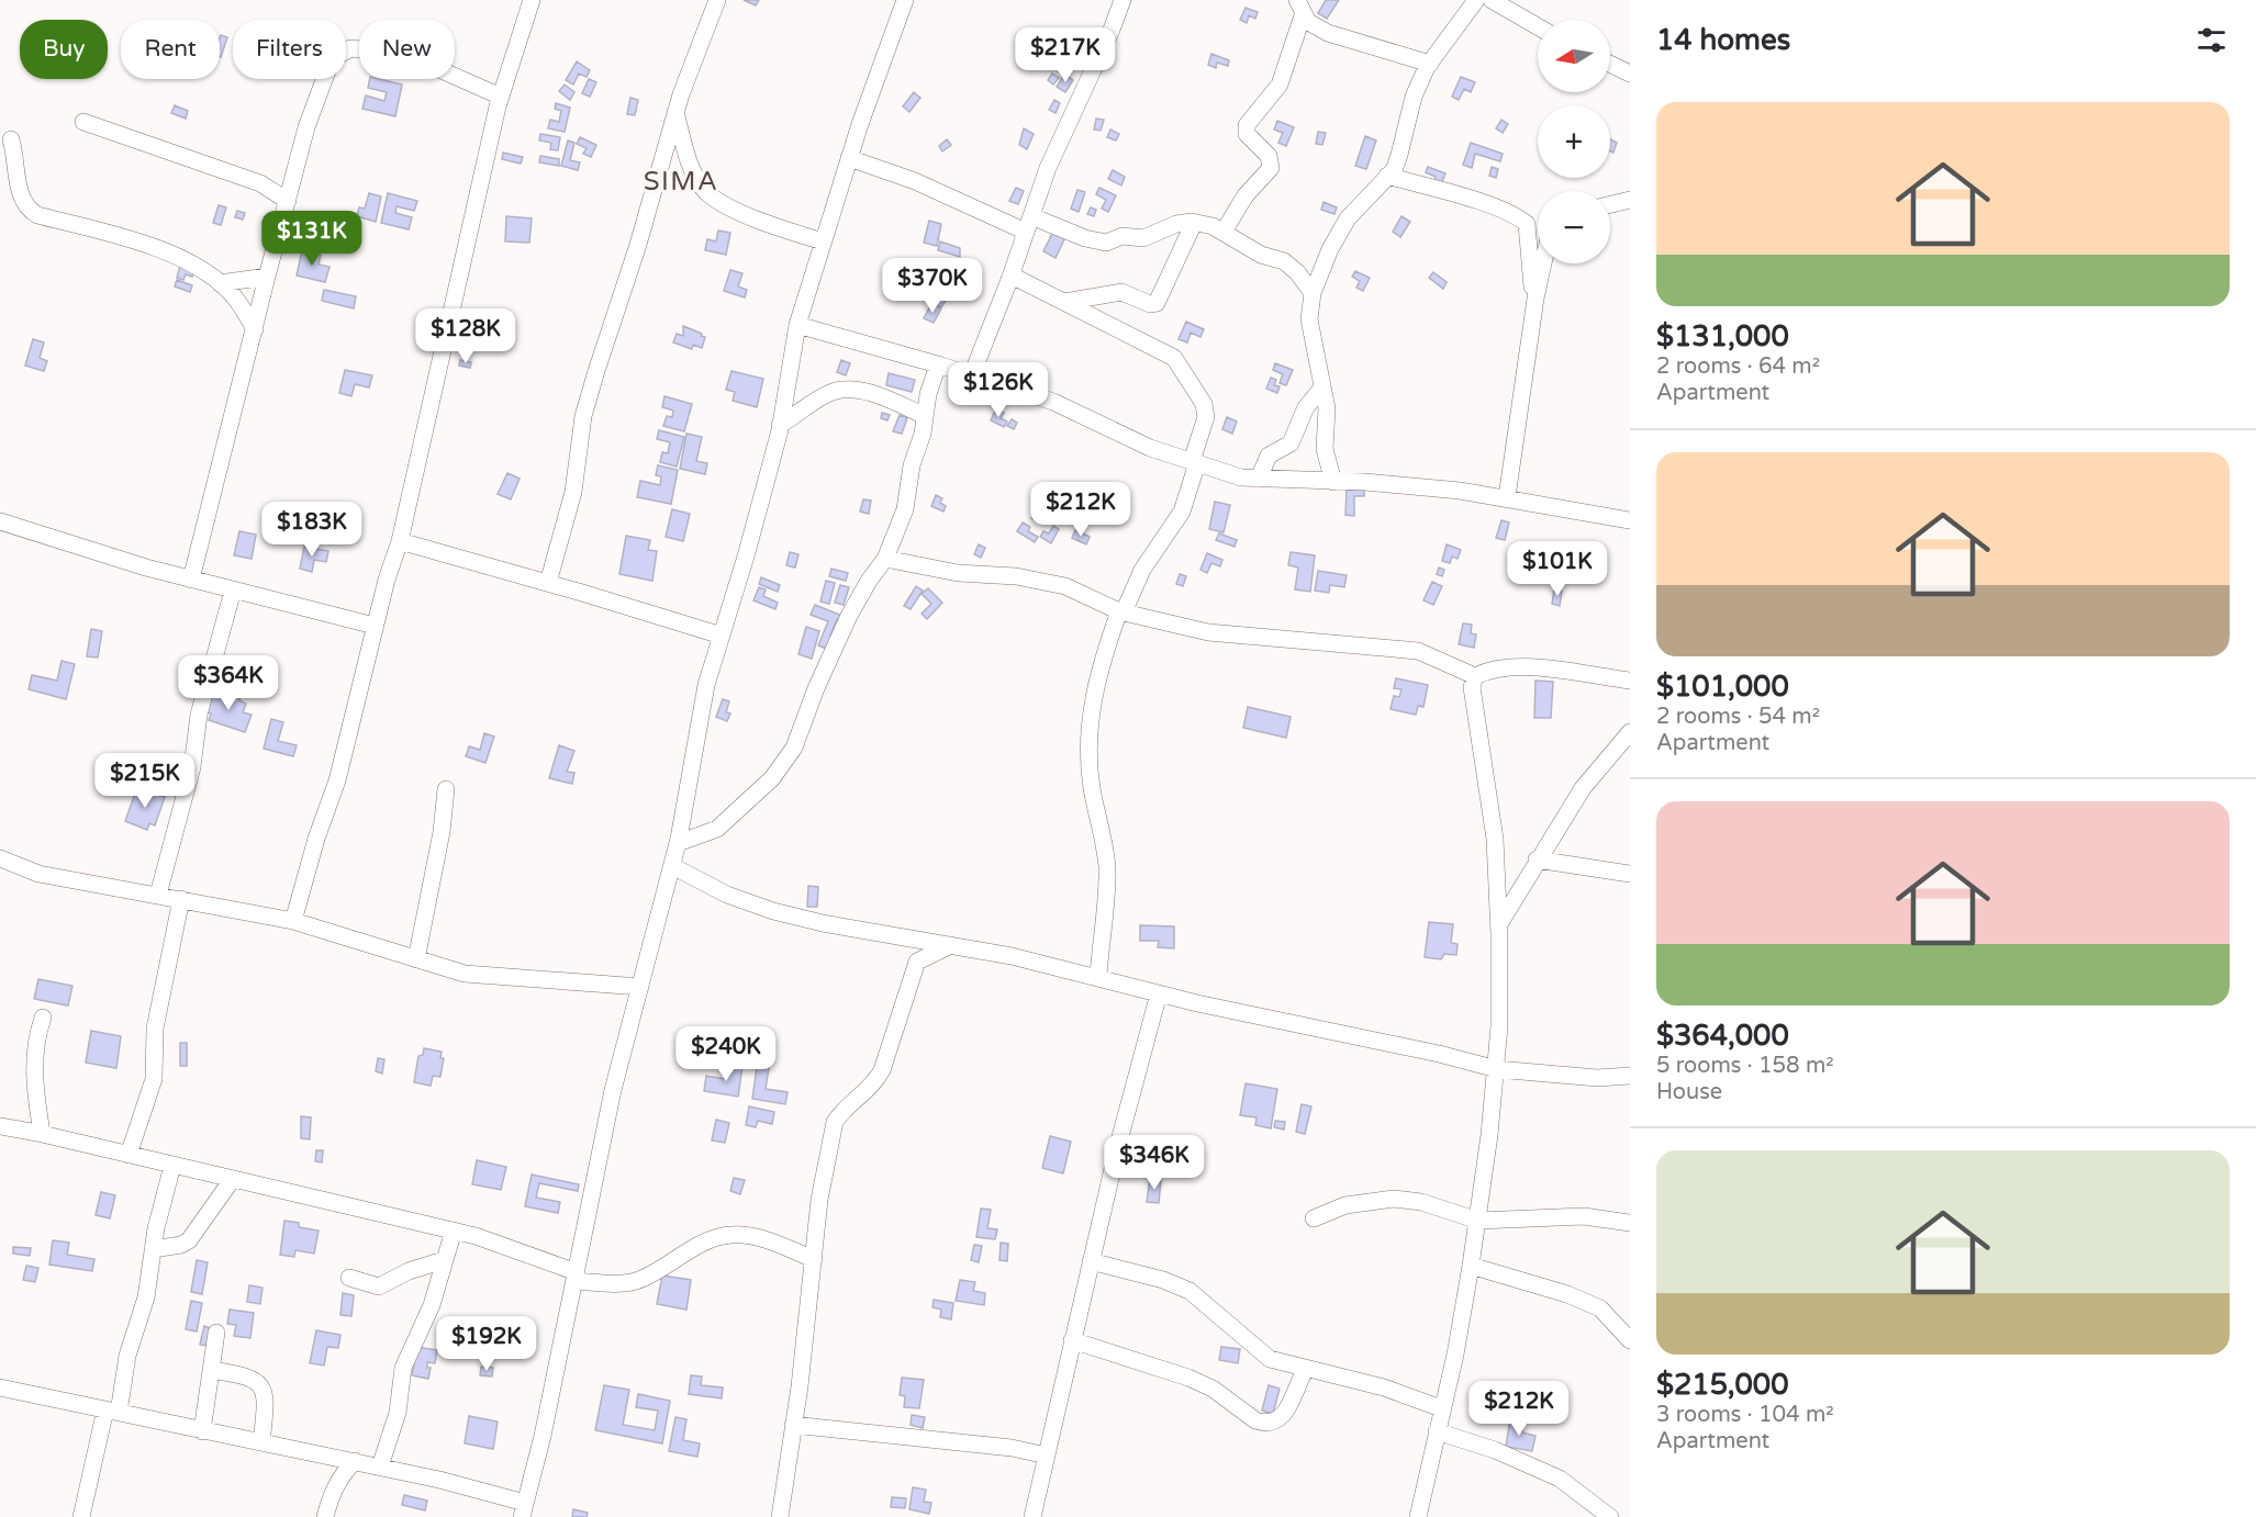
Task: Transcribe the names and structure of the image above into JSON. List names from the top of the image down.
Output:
{
  "districts": ["SIMA"],
  "north": "left",
  "page": {
    "heading": "14 homes",
    "map_buttons": ["+", "−"],
    "chip": [
      "Buy",
      "Rent",
      "Filters",
      "New"
    ],
    "price": [
      "$217K",
      "$131K",
      "$370K",
      "$128K",
      "$126K",
      "$212K",
      "$183K",
      "$101K",
      "$364K",
      "$215K",
      "$240K",
      "$346K",
      "$192K",
      "$212K"
    ],
    "list": [
      {
        "name": "$131,000",
        "note": "2 rooms · 64 m² · Apartment"
      },
      {
        "name": "$101,000",
        "note": "2 rooms · 54 m² · Apartment"
      },
      {
        "name": "$364,000",
        "note": "5 rooms · 158 m² · House"
      },
      {
        "name": "$215,000",
        "note": "3 rooms · 104 m² · Apartment"
      }
    ]
  }
}
